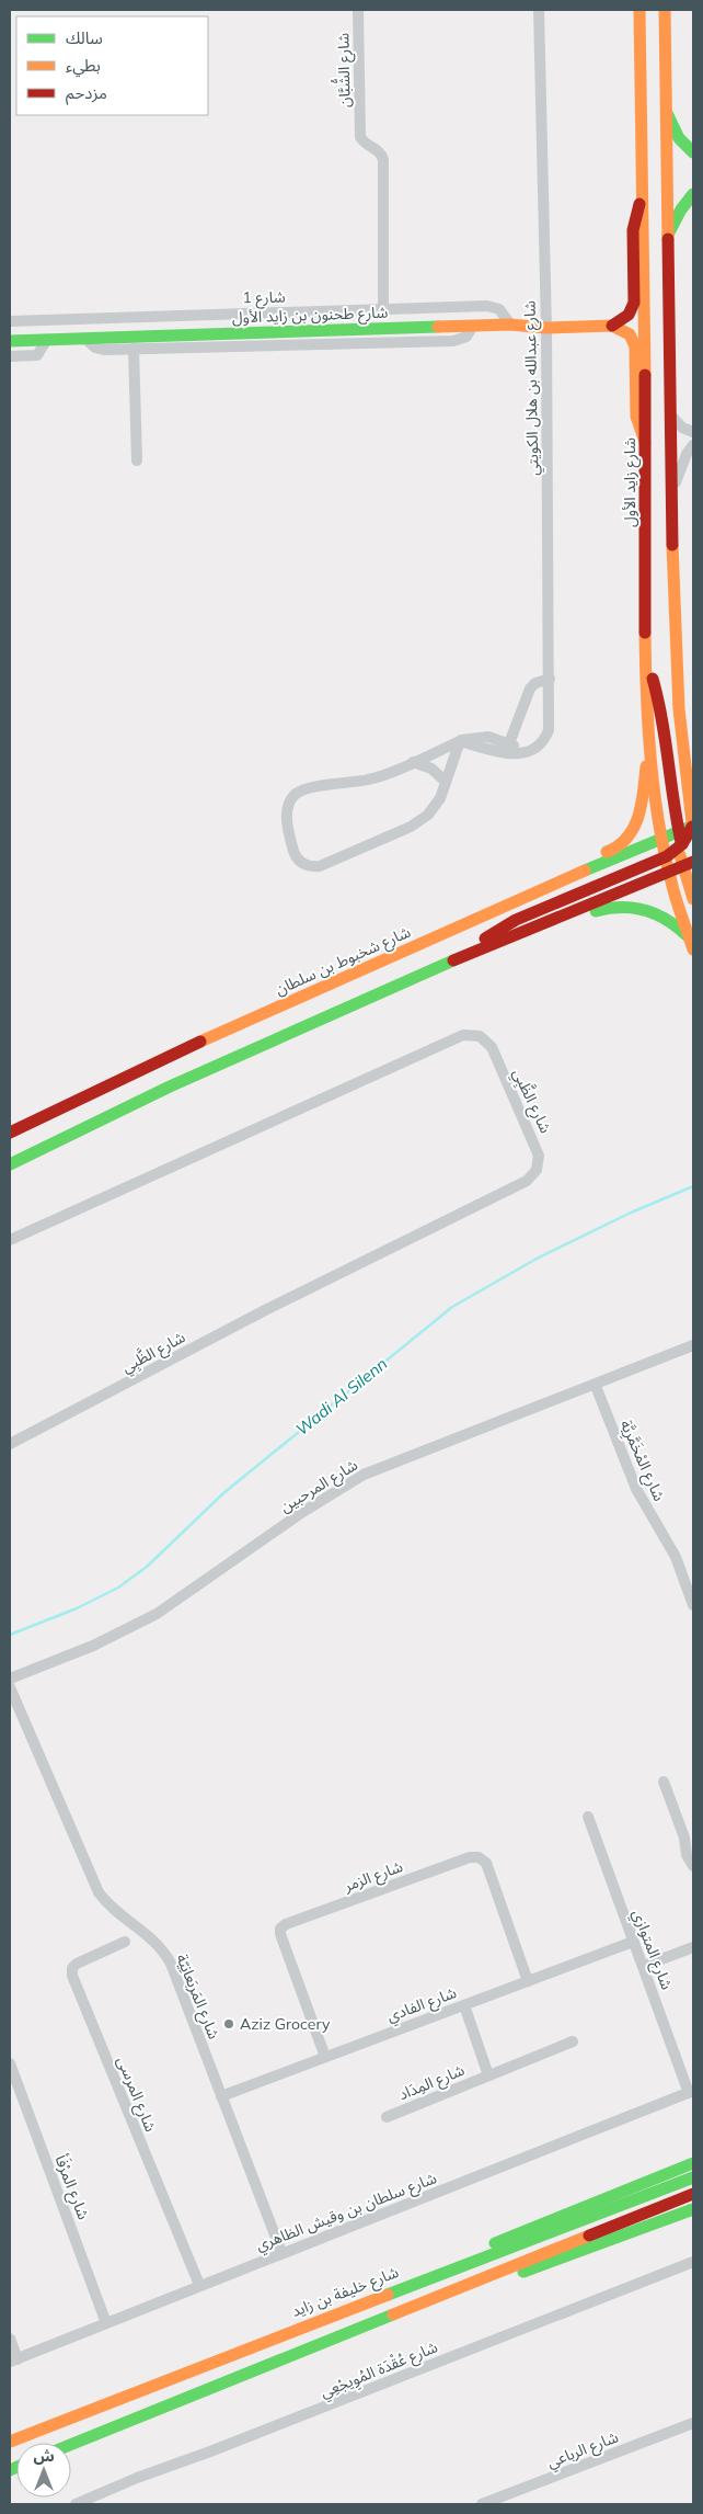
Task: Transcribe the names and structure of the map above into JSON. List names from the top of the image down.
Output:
{
  "streets": {
    "main road": [
      "شارع طحنون بن زايد الأول",
      "شارع زايد الأول",
      "شارع شخبوط بن سلطان",
      "شارع خليفة بن زايد"
    ],
    "street": [
      "شارع الشُّبَّان",
      "شارع 1",
      "شارع عبدالله بن هلال الكويتي",
      "شارع الظَّبِي",
      "شارع المْخَمَّرِيَّة",
      "شارع المرحبين",
      "شارع الزمر",
      "شارع المتوازي",
      "شارع المَربَعانِيّة",
      "شارع الفادي",
      "شارع المِدَاد",
      "شارع المرسى",
      "شارع المرْفَأ",
      "شارع سلطان بن وقيش الظاهري",
      "شارع عُقْدَة المُوِيجْعِي",
      "شارع الرباعي"
    ]
  },
  "crossings": [
    ["شارع الشُّبَّان", "شارع 1"],
    ["شارع 1", "شارع طحنون بن زايد الأول"],
    ["شارع طحنون بن زايد الأول", "شارع عبدالله بن هلال الكويتي"],
    ["شارع زايد الأول", "شارع شخبوط بن سلطان"],
    ["شارع المْخَمَّرِيَّة", "شارع المرحبين"],
    ["شارع الزمر", "شارع الفادي"],
    ["شارع المتوازي", "شارع الفادي"],
    ["شارع المتوازي", "شارع سلطان بن وقيش الظاهري"],
    ["شارع المَربَعانِيّة", "شارع الفادي"],
    ["شارع المَربَعانِيّة", "شارع سلطان بن وقيش الظاهري"],
    ["شارع الفادي", "شارع المِدَاد"],
    ["شارع المرسى", "شارع سلطان بن وقيش الظاهري"],
    ["شارع المرْفَأ", "شارع سلطان بن وقيش الظاهري"]
  ],
  "water": ["Wadi Al Silenn"],
  "places": ["Aziz Grocery"],
  "legend": ["سالك", "بطيء", "مزدحم"],
  "north": "top"
}
